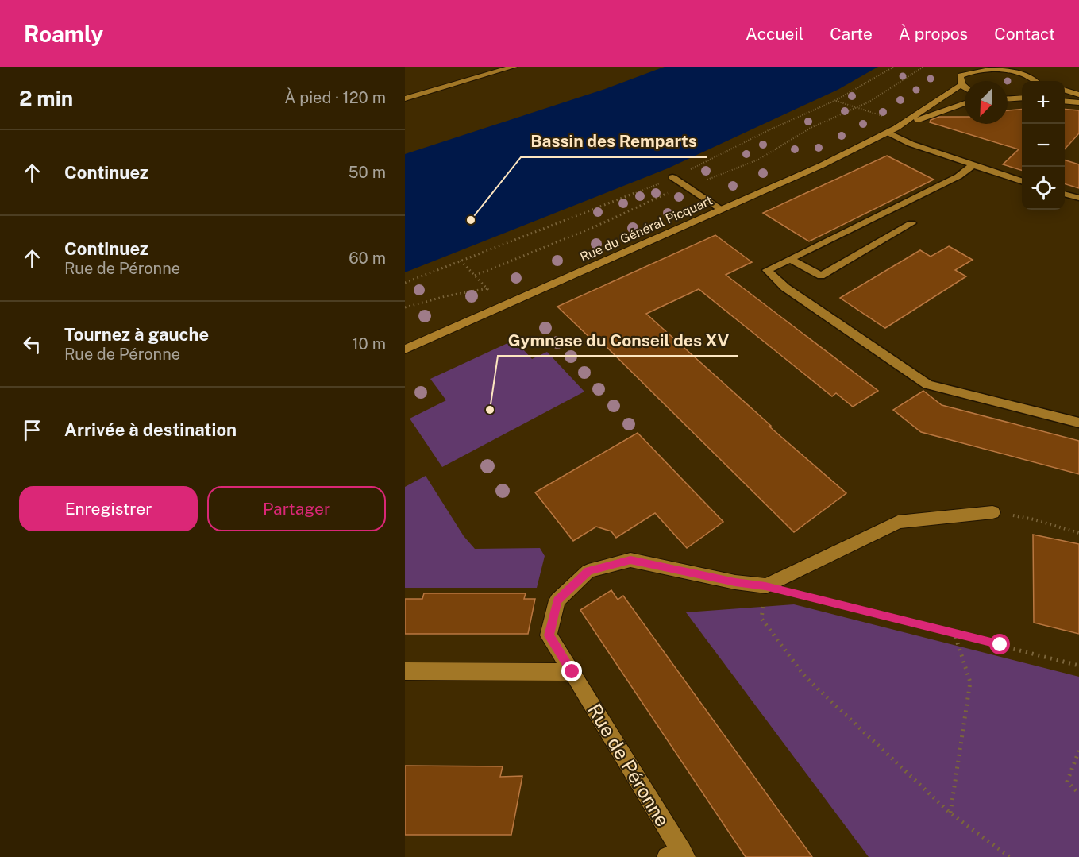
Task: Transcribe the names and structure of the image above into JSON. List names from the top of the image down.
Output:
{
  "streets": {
    "main road": ["Rue du Général Picquart"],
    "street": ["Rue de Péronne"]
  },
  "places": ["Bassin des Remparts", "Gymnase du Conseil des XV"],
  "north": "bottom left",
  "page": {
    "header": "Roamly",
    "nav": [
      "Accueil",
      "Carte",
      "À propos",
      "Contact"
    ],
    "heading": ["2 min", "À pied · 120 m"],
    "map_buttons": ["+", "−"],
    "list": [
      ["Continuez", "50 m"],
      ["Continuez", "Rue de Péronne", "60 m"],
      ["Tournez à gauche", "Rue de Péronne", "10 m"],
      "Arrivée à destination"
    ],
    "buttons": ["Enregistrer", "Partager"]
  }
}
